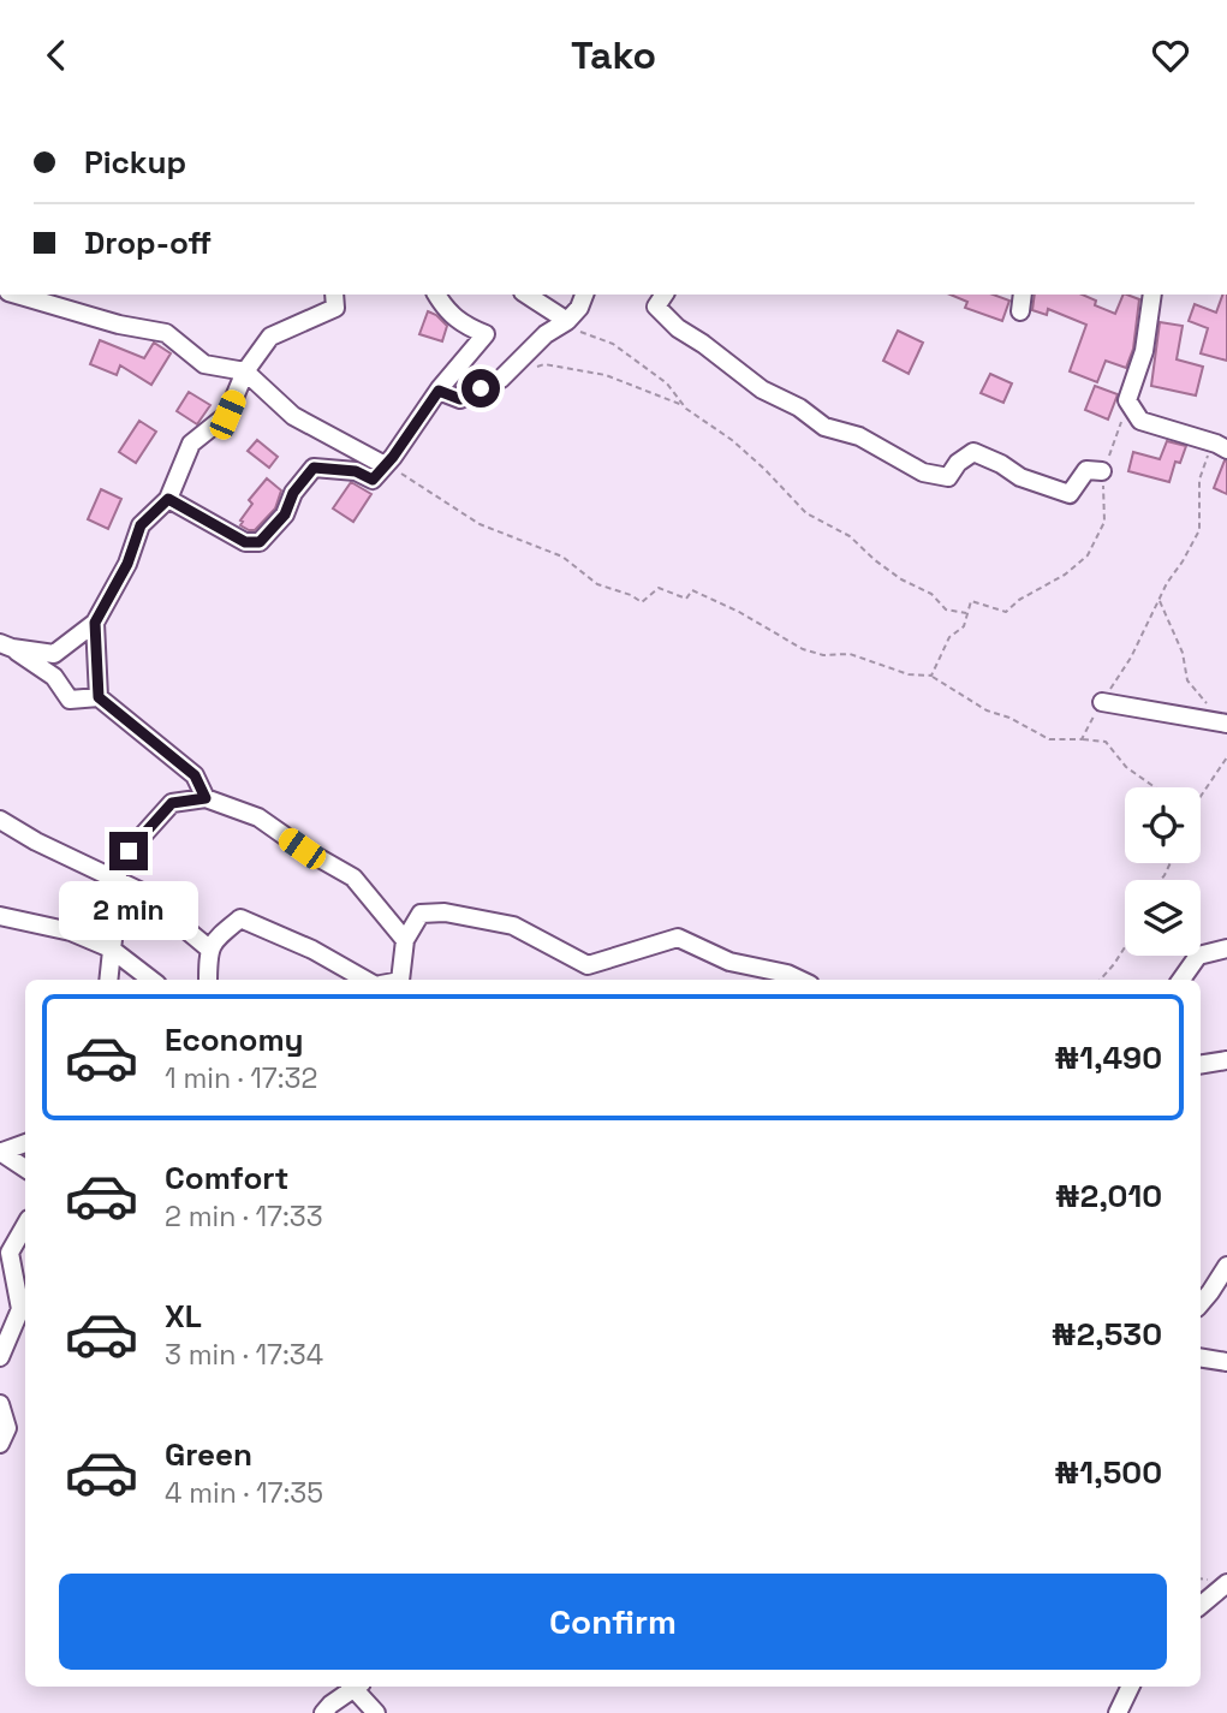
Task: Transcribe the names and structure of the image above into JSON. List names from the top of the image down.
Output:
{
  "page": {
    "header": "Tako",
    "banner": ["Pickup", "Drop-off"],
    "bubble": "2 min",
    "list": [
      {
        "name": "Economy",
        "note": "1 min · 17:32",
        "value": "₦1,490"
      },
      {
        "name": "Comfort",
        "note": "2 min · 17:33",
        "value": "₦2,010"
      },
      {
        "name": "XL",
        "note": "3 min · 17:34",
        "value": "₦2,530"
      },
      {
        "name": "Green",
        "note": "4 min · 17:35",
        "value": "₦1,500"
      }
    ],
    "buttons": "Confirm"
  }
}
